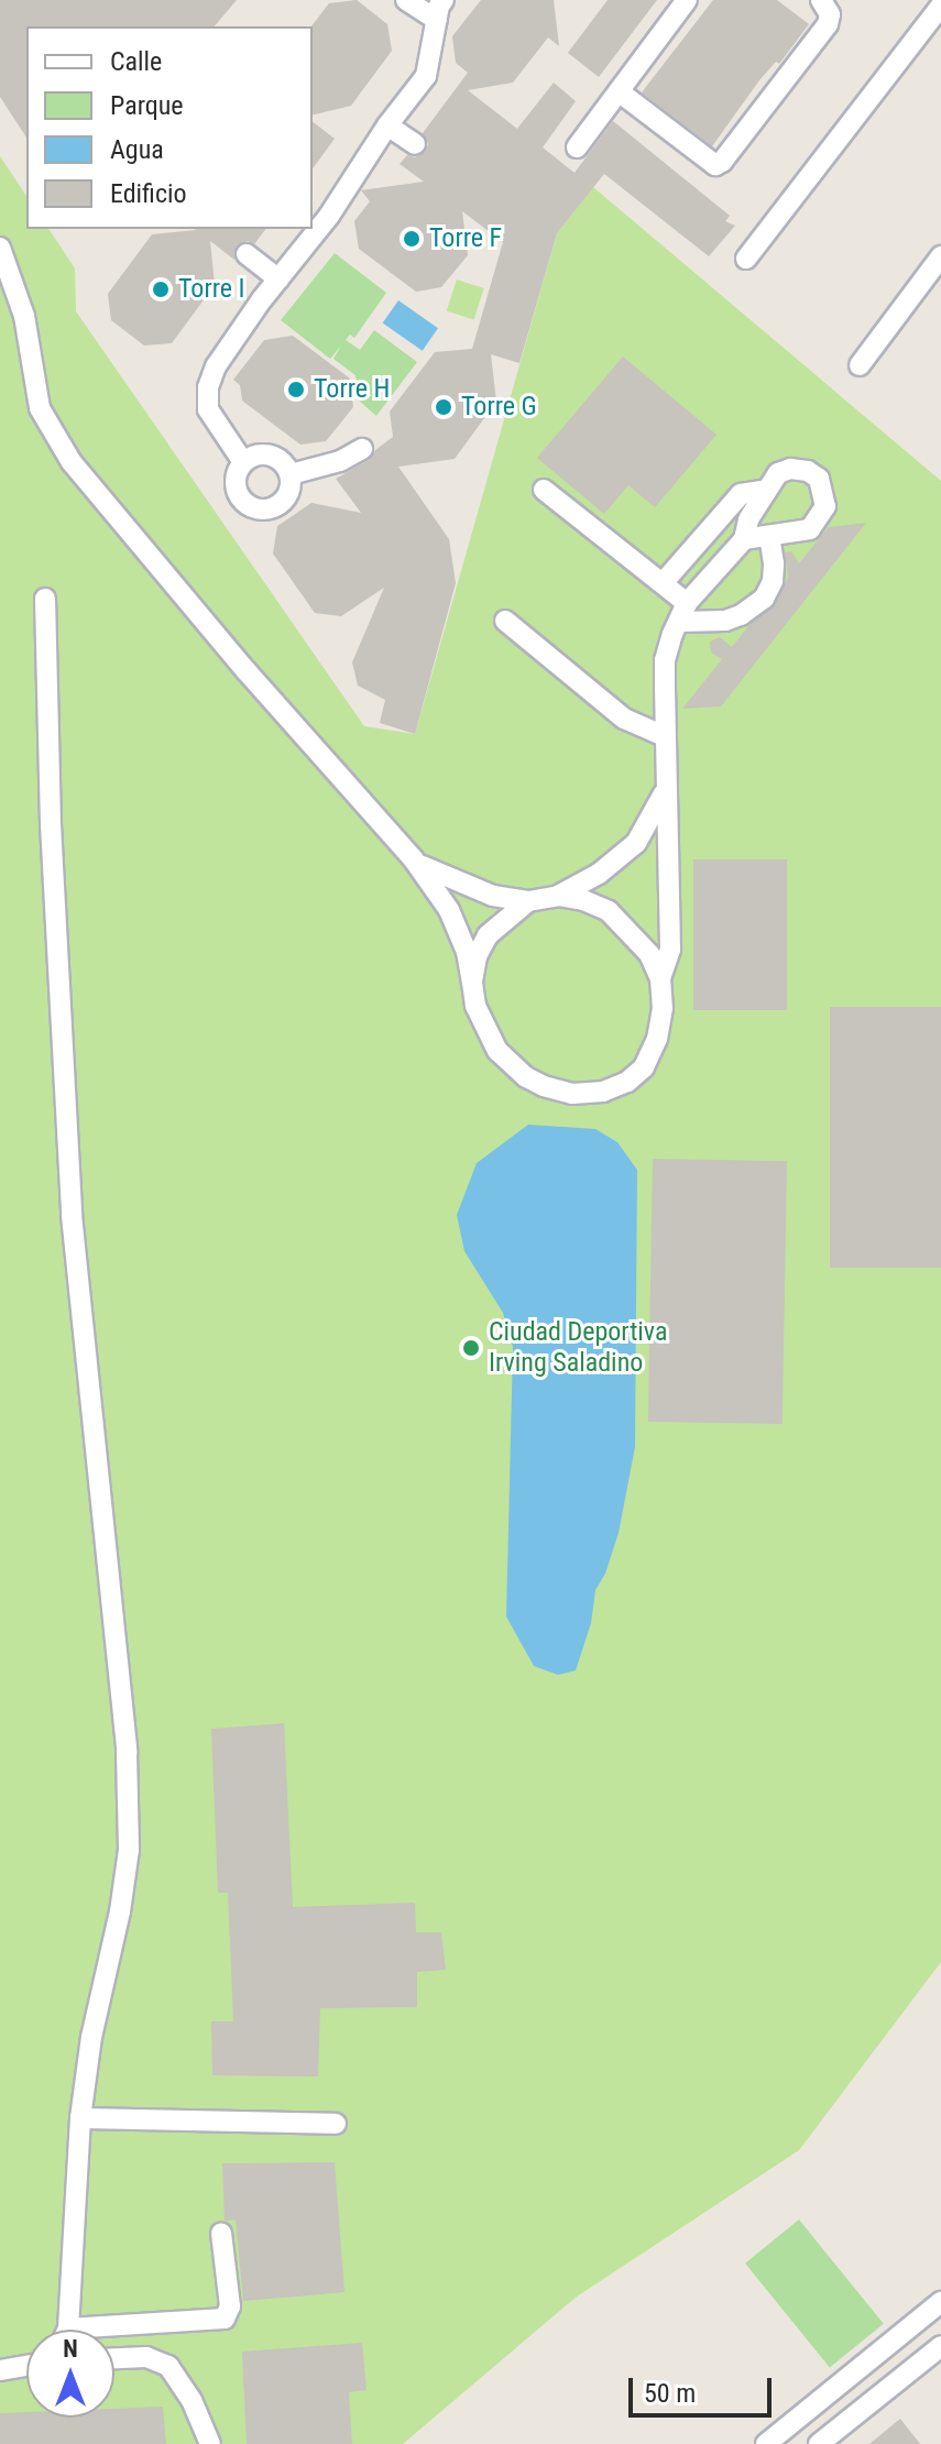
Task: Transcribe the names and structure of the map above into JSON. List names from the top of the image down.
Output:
{
  "places": [
    "Torre F",
    "Torre I",
    "Torre H",
    "Torre G",
    "Ciudad Deportiva Irving Saladino"
  ],
  "legend": [
    "Calle",
    "Parque",
    "Agua",
    "Edificio"
  ],
  "scale_bar": "50 m",
  "north": "top"
}
